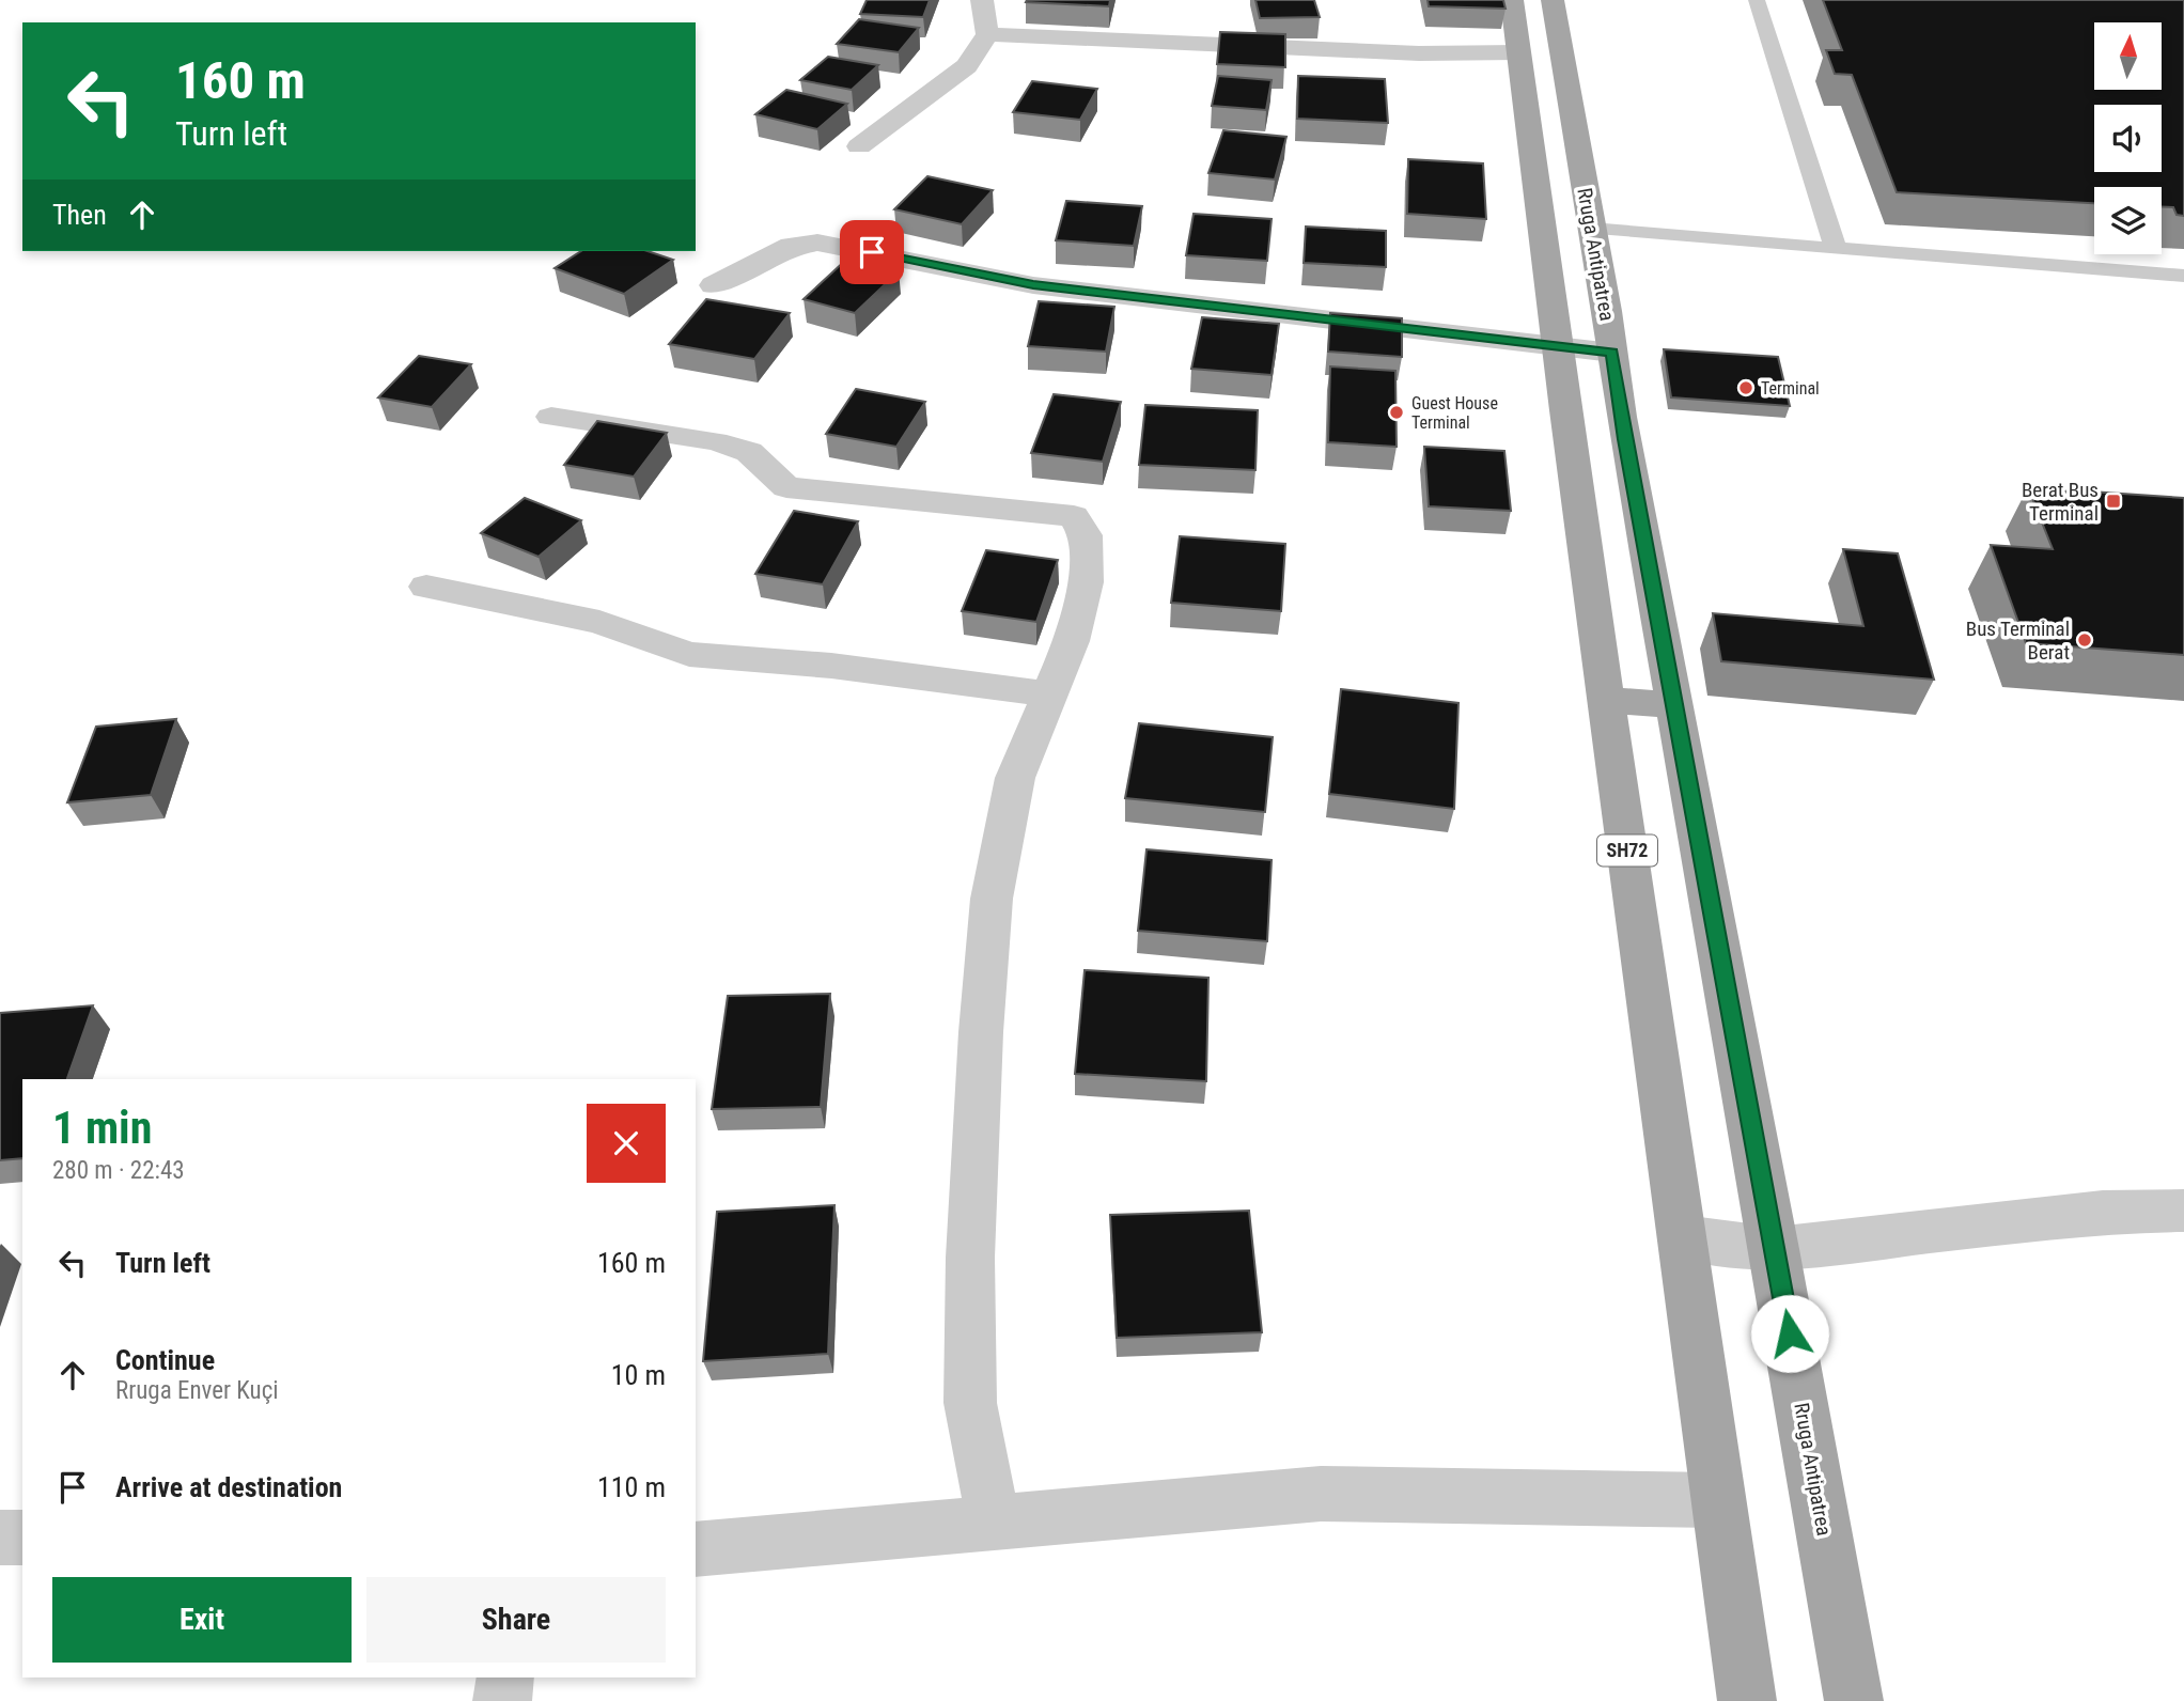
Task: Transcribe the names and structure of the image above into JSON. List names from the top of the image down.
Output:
{
  "streets": {
    "main road": ["Rruga Antipatrea", "SH72"]
  },
  "places": {
    "other": ["Terminal", "Guest House Terminal", "Bus Terminal Berat"],
    "transit": ["Berat Bus Terminal"]
  },
  "north": "top",
  "page": {
    "turn": ["160 m", "Turn left"],
    "then": "Then",
    "heading": ["1 min", "280 m · 22:43"],
    "list": [
      {
        "name": "Turn left",
        "value": "160 m"
      },
      {
        "name": "Continue",
        "note": "Rruga Enver Kuçi",
        "value": "10 m"
      },
      {
        "name": "Arrive at destination",
        "value": "110 m"
      }
    ],
    "buttons": ["Exit", "Share"]
  }
}
